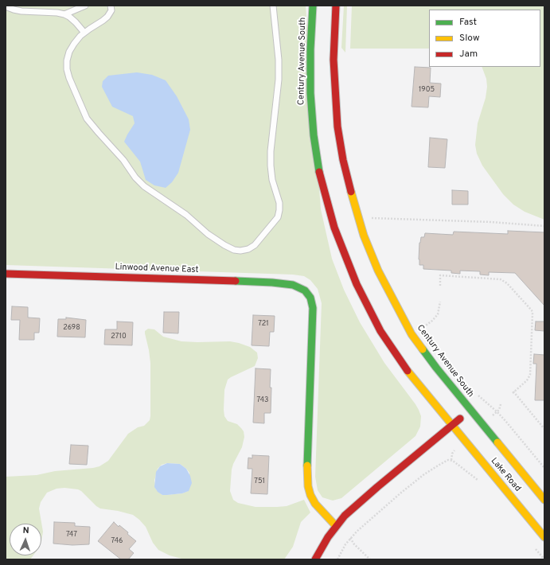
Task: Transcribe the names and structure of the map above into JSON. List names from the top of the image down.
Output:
{
  "streets": {
    "main road": ["Century Avenue South", "Linwood Avenue East", "Lake Road"]
  },
  "crossings": [
    ["Century Avenue South", "Linwood Avenue East"],
    ["Century Avenue South", "Lake Road"]
  ],
  "house_numbers": [
    "1905",
    "721",
    "2698",
    "2710",
    "743",
    "751",
    "747",
    "746"
  ],
  "legend": ["Fast", "Slow", "Jam"],
  "north": "top"
}
